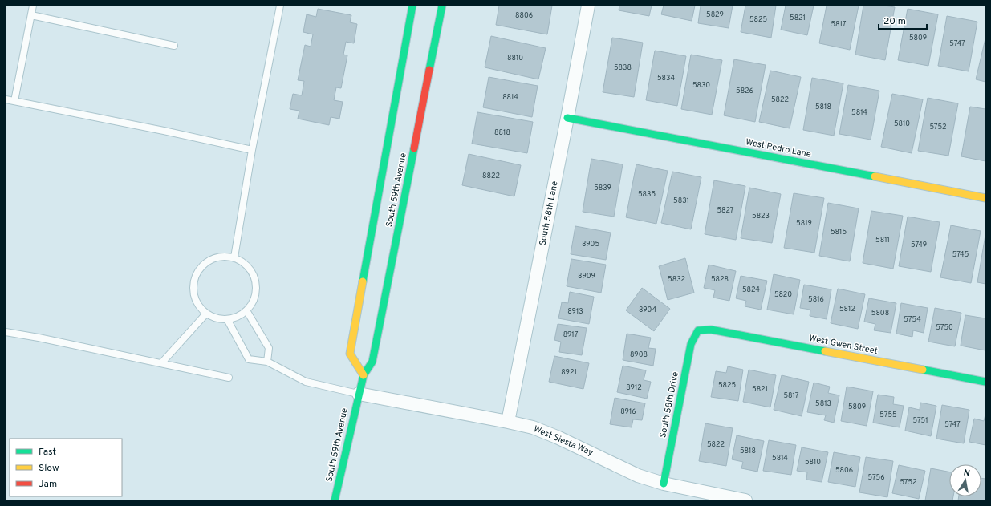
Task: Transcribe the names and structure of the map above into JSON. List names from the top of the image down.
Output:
{
  "streets": {
    "main road": [
      "West Pedro Lane",
      "South 59th Avenue",
      "West Gwen Street",
      "South 58th Drive"
    ],
    "street": ["South 58th Lane", "West Siesta Way"]
  },
  "crossings": [
    ["West Pedro Lane", "South 58th Lane"],
    ["South 59th Avenue", "West Siesta Way"],
    ["South 58th Lane", "West Siesta Way"],
    ["West Gwen Street", "South 58th Drive"],
    ["South 58th Drive", "West Siesta Way"]
  ],
  "house_numbers": [
    "5829",
    "8806",
    "5821",
    "5825",
    "5817",
    "5809",
    "5747",
    "8810",
    "5838",
    "5834",
    "5830",
    "5826",
    "8814",
    "5822",
    "5818",
    "5814",
    "5810",
    "5752",
    "8818",
    "8822",
    "5839",
    "5835",
    "5831",
    "5827",
    "5823",
    "5819",
    "5815",
    "5811",
    "8905",
    "5749",
    "5745",
    "8909",
    "5832",
    "5828",
    "5824",
    "5820",
    "5816",
    "5812",
    "8904",
    "8913",
    "5808",
    "5754",
    "5750",
    "8917",
    "8908",
    "8921",
    "5825",
    "8912",
    "5821",
    "5817",
    "5813",
    "5809",
    "8916",
    "5755",
    "5751",
    "5747",
    "5822",
    "5818",
    "5814",
    "5810",
    "5806",
    "5756",
    "5752"
  ],
  "legend": ["Fast", "Slow", "Jam"],
  "scale_bar": "20 m",
  "north": "top"
}
